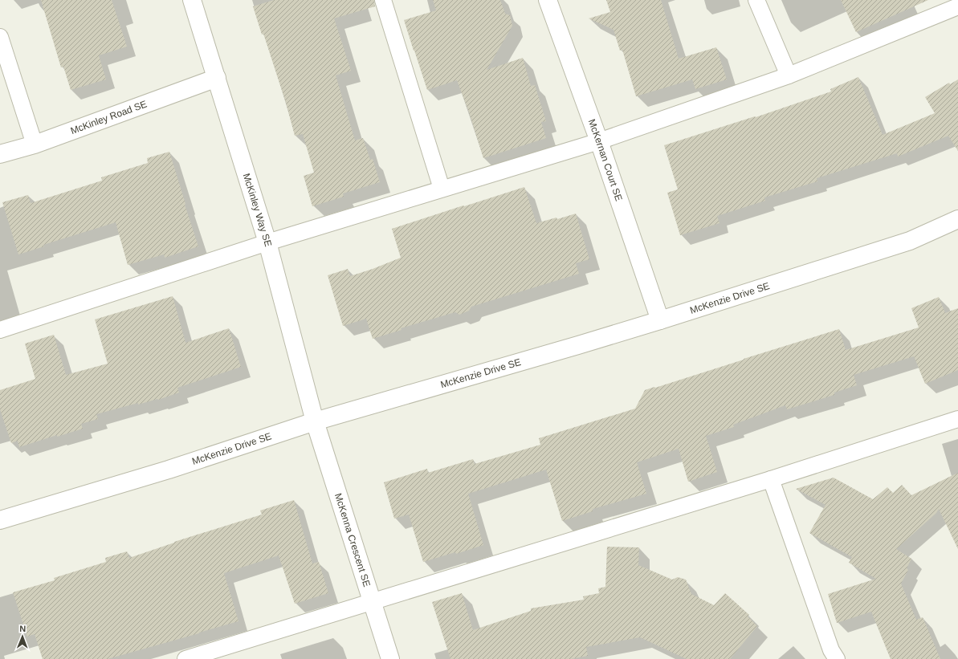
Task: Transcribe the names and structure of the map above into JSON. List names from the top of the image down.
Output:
{
  "streets": {
    "street": [
      "McKinley Road SE",
      "McKernan Court SE",
      "McKinley Way SE",
      "McKenzie Drive SE",
      "McKenna Crescent SE"
    ]
  },
  "crossings": [
    ["McKinley Road SE", "McKinley Way SE"],
    ["McKernan Court SE", "McKenzie Drive SE"],
    ["McKinley Way SE", "McKenzie Drive SE"],
    ["McKinley Way SE", "McKenna Crescent SE"],
    ["McKenzie Drive SE", "McKenna Crescent SE"]
  ],
  "north": "top"
}
